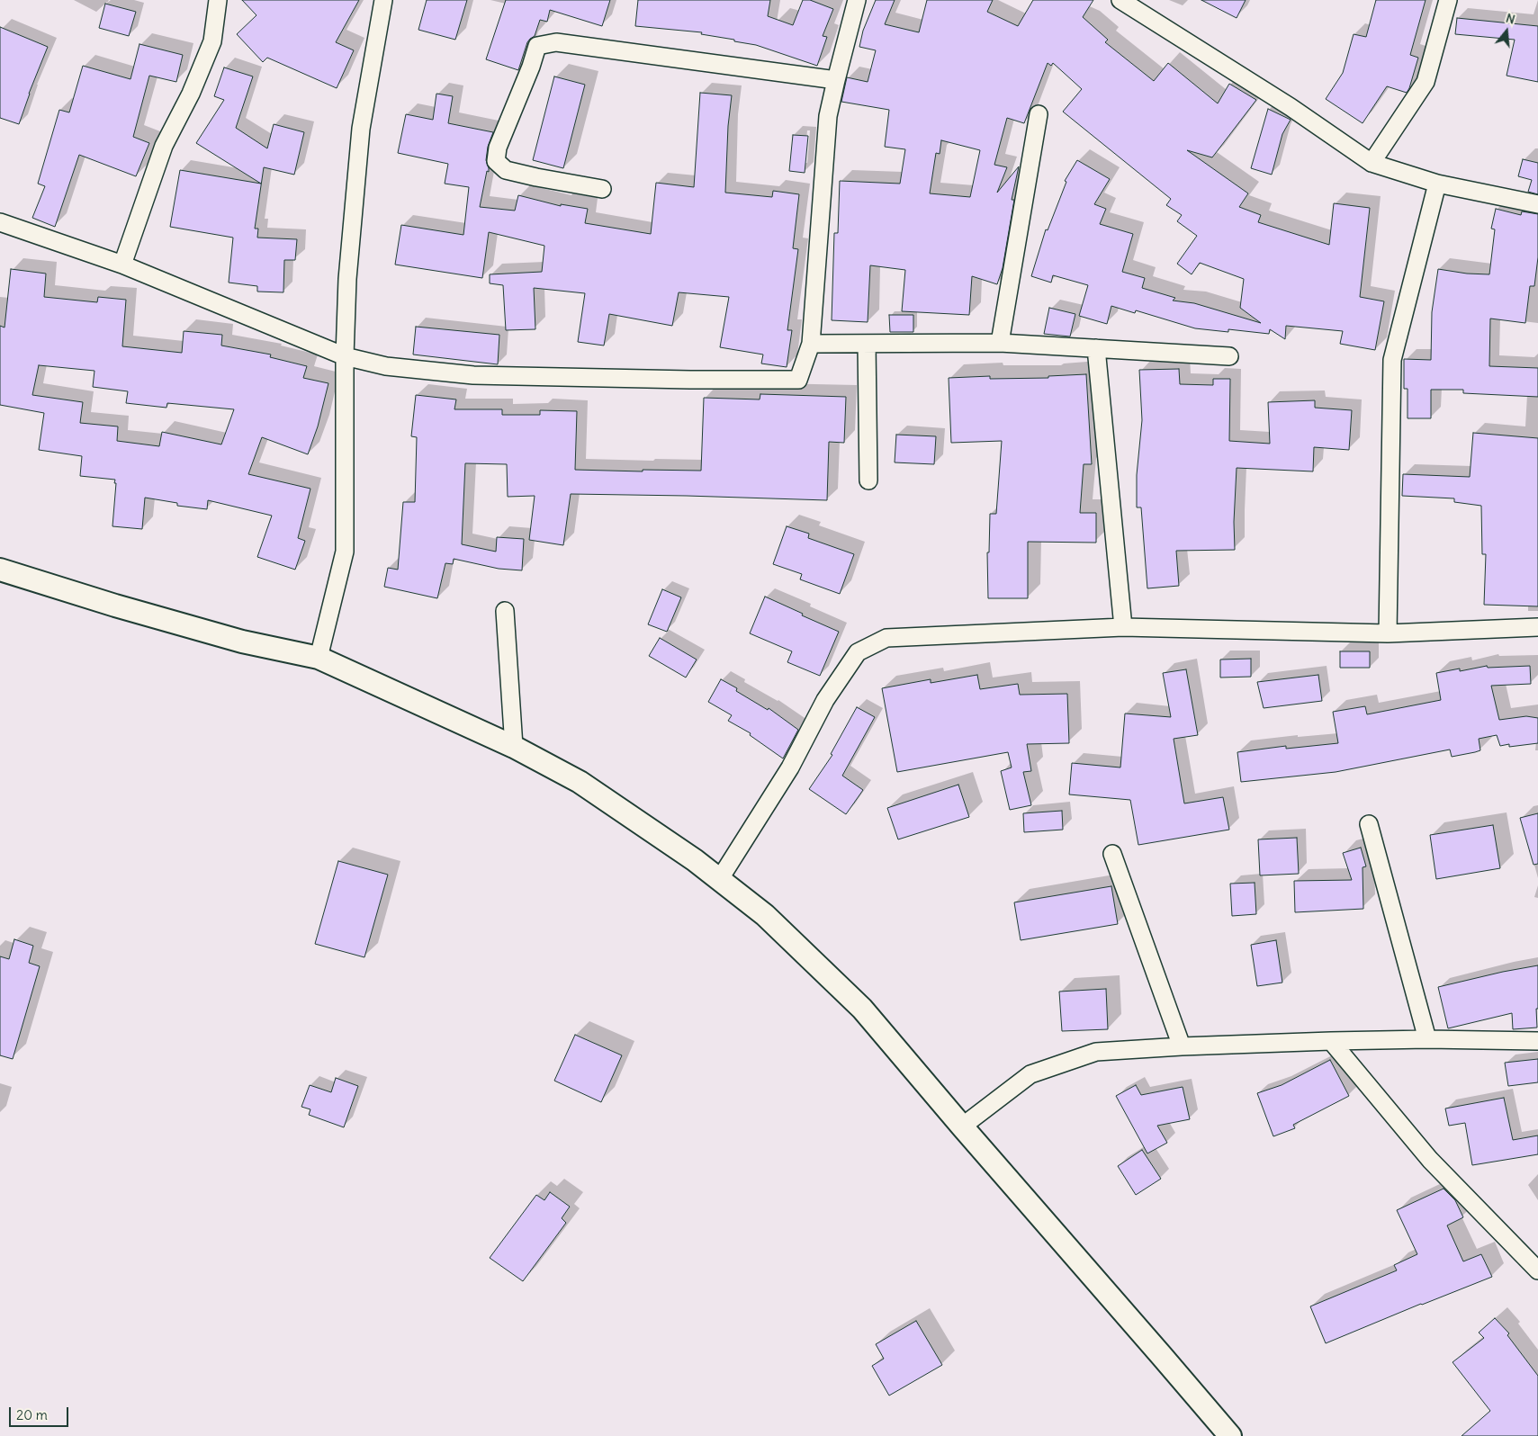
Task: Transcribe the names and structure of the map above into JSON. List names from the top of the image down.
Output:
{
  "scale_bar": "20 m",
  "north": "top"
}
